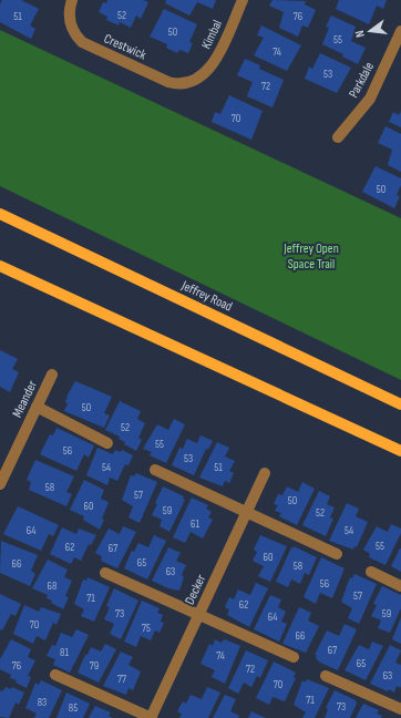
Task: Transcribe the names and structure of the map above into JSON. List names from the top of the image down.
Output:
{
  "streets": {
    "main road": ["Jeffrey Road"],
    "street": [
      "Kimbal",
      "Crestwick",
      "Parkdale",
      "Meander",
      "Decker"
    ]
  },
  "crossings": [
    ["Kimbal", "Crestwick"]
  ],
  "parks": ["Jeffrey Open Space Trail"],
  "house_numbers": [
    "52",
    "51",
    "76",
    "50",
    "55",
    "74",
    "53",
    "72",
    "70",
    "50",
    "50",
    "52",
    "55",
    "56",
    "53",
    "54",
    "51",
    "58",
    "57",
    "50",
    "60",
    "59",
    "52",
    "61",
    "64",
    "54",
    "55",
    "62",
    "67",
    "60",
    "65",
    "66",
    "58",
    "63",
    "56",
    "68",
    "57",
    "71",
    "62",
    "73",
    "59",
    "64",
    "70",
    "75",
    "66",
    "67",
    "81",
    "74",
    "65",
    "76",
    "79",
    "72",
    "63",
    "77",
    "70",
    "71",
    "83",
    "73",
    "85"
  ],
  "north": "left"
}
